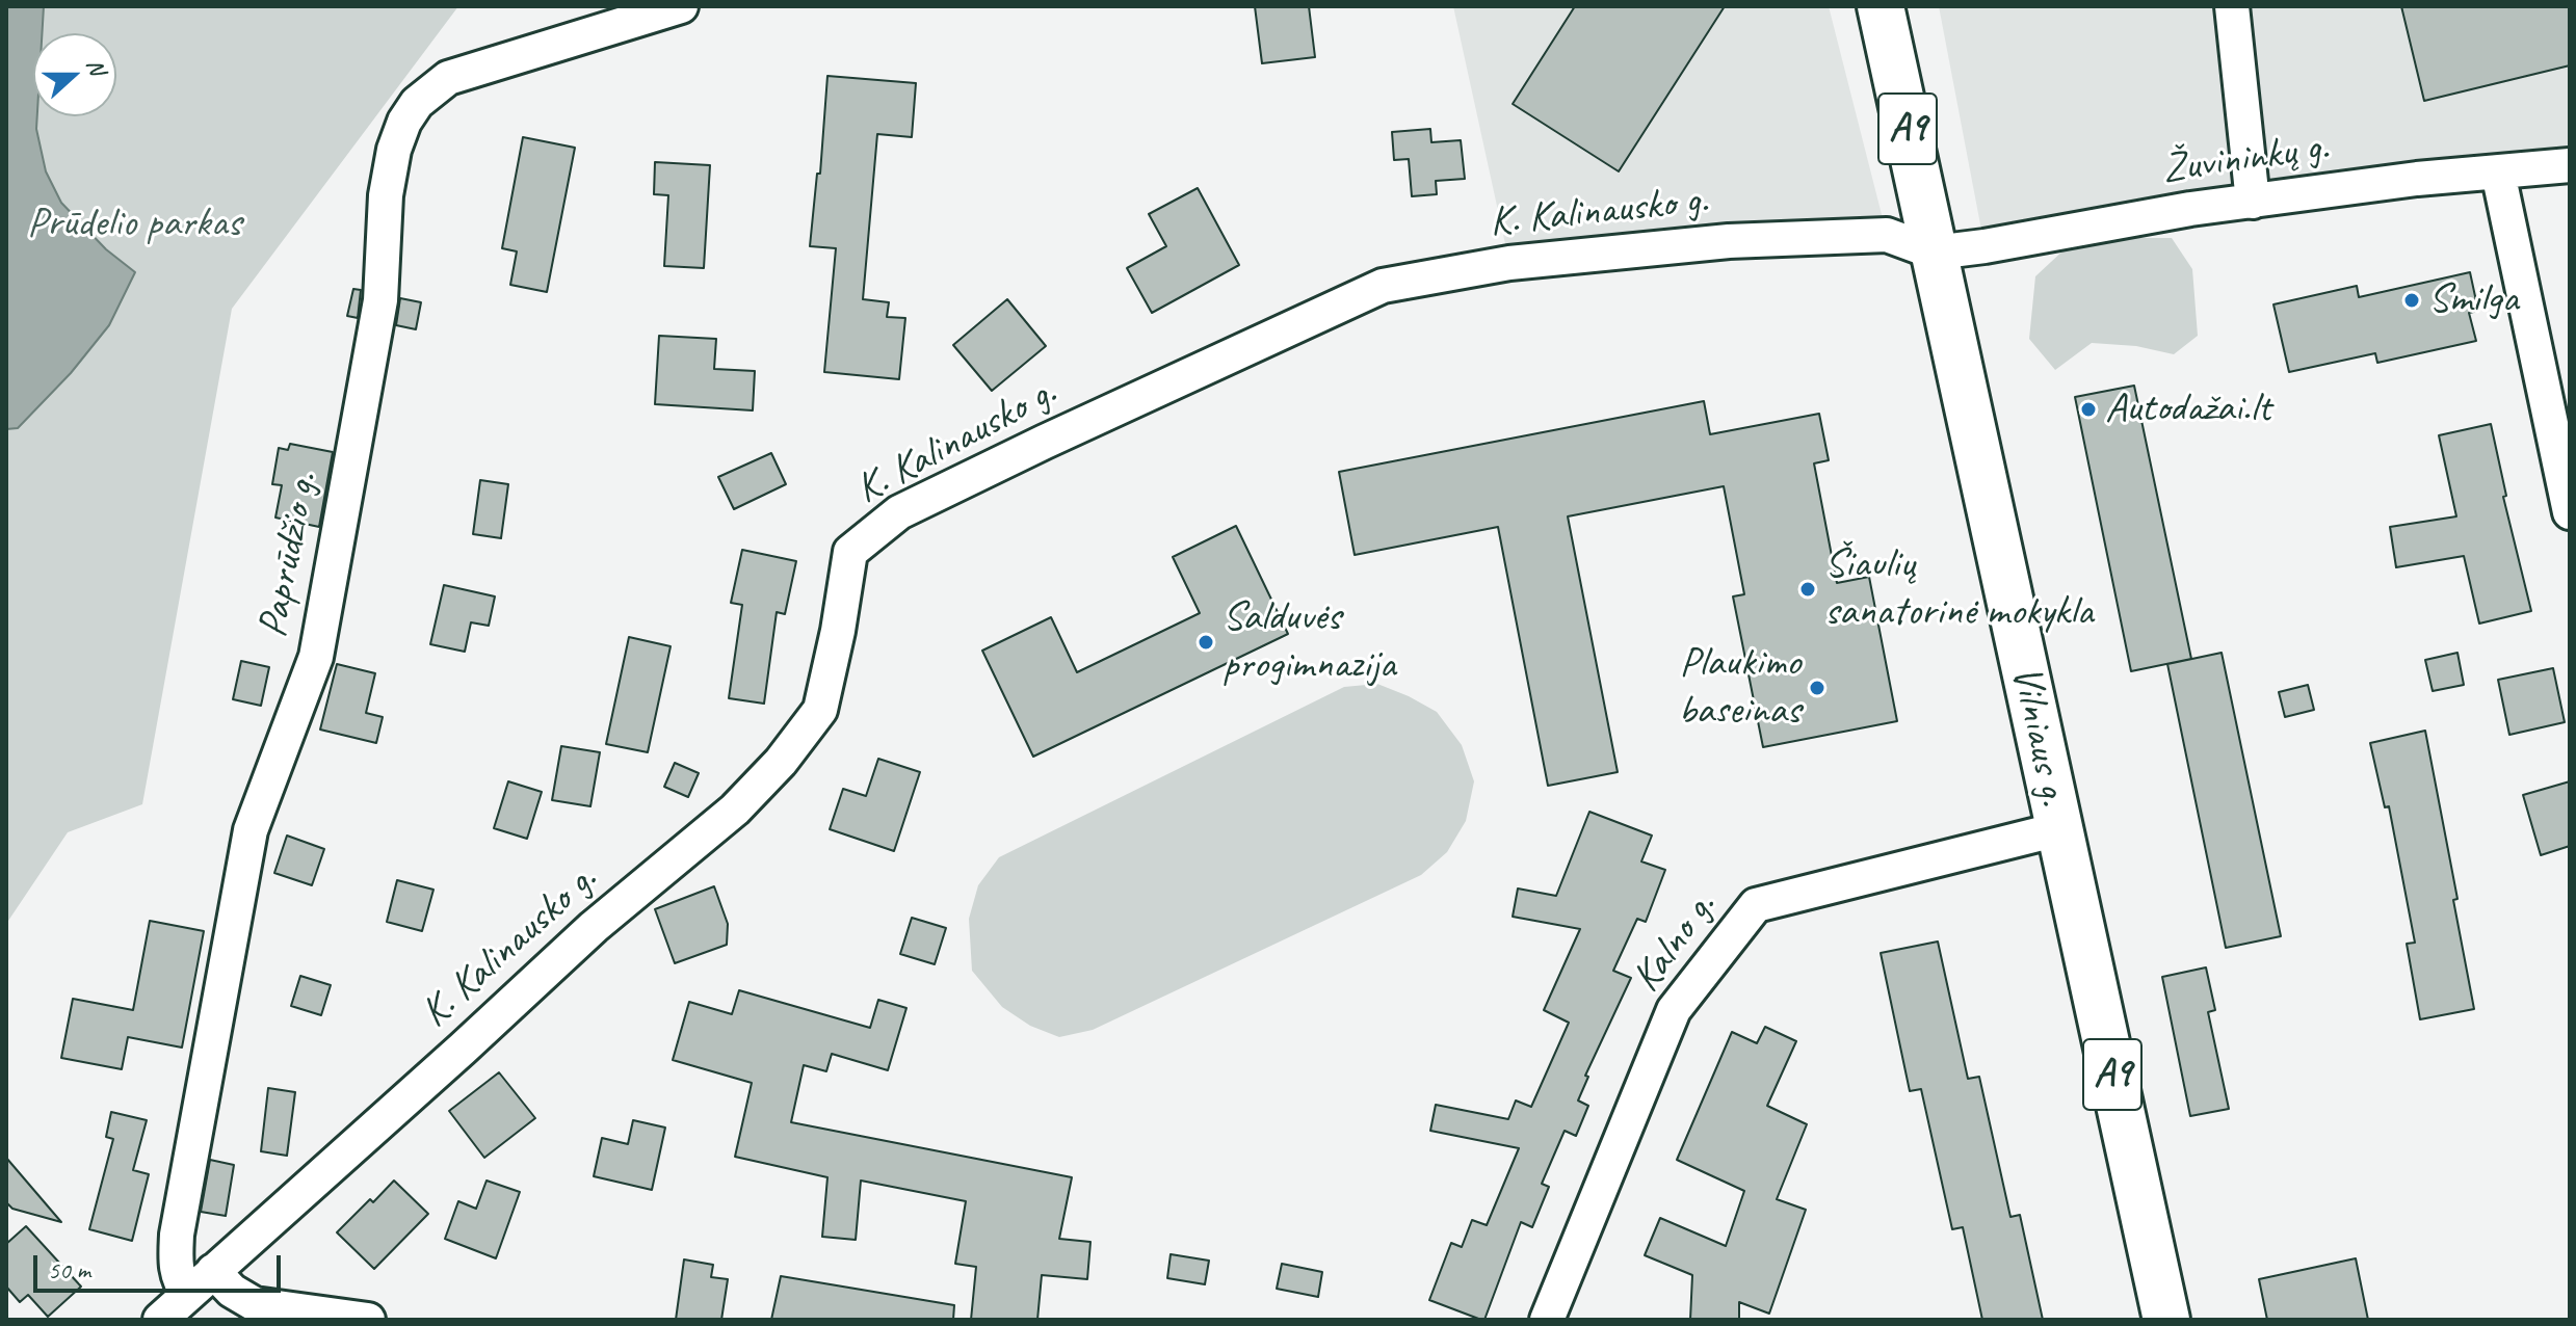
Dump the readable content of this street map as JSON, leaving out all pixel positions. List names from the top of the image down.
{
  "streets": {
    "highway": ["A9", "Vilniaus g."],
    "street": [
      "Žuvininkų g.",
      "K. Kalinausko g.",
      "Paprūdžio g.",
      "Kalno g."
    ]
  },
  "crossings": [
    ["Žuvininkų g.", "K. Kalinausko g."],
    ["Žuvininkų g.", "Vilniaus g."],
    ["K. Kalinausko g.", "Paprūdžio g."],
    ["K. Kalinausko g.", "Vilniaus g."],
    ["Vilniaus g.", "Kalno g."]
  ],
  "parks": ["Prūdelio parkas"],
  "places": [
    "Smilga",
    "Autodažai.lt",
    "Šiaulių sanatorinė mokykla",
    "Salduvės progimnazija",
    "Plaukimo baseinas"
  ],
  "scale_bar": "50 m",
  "north": "right"
}
